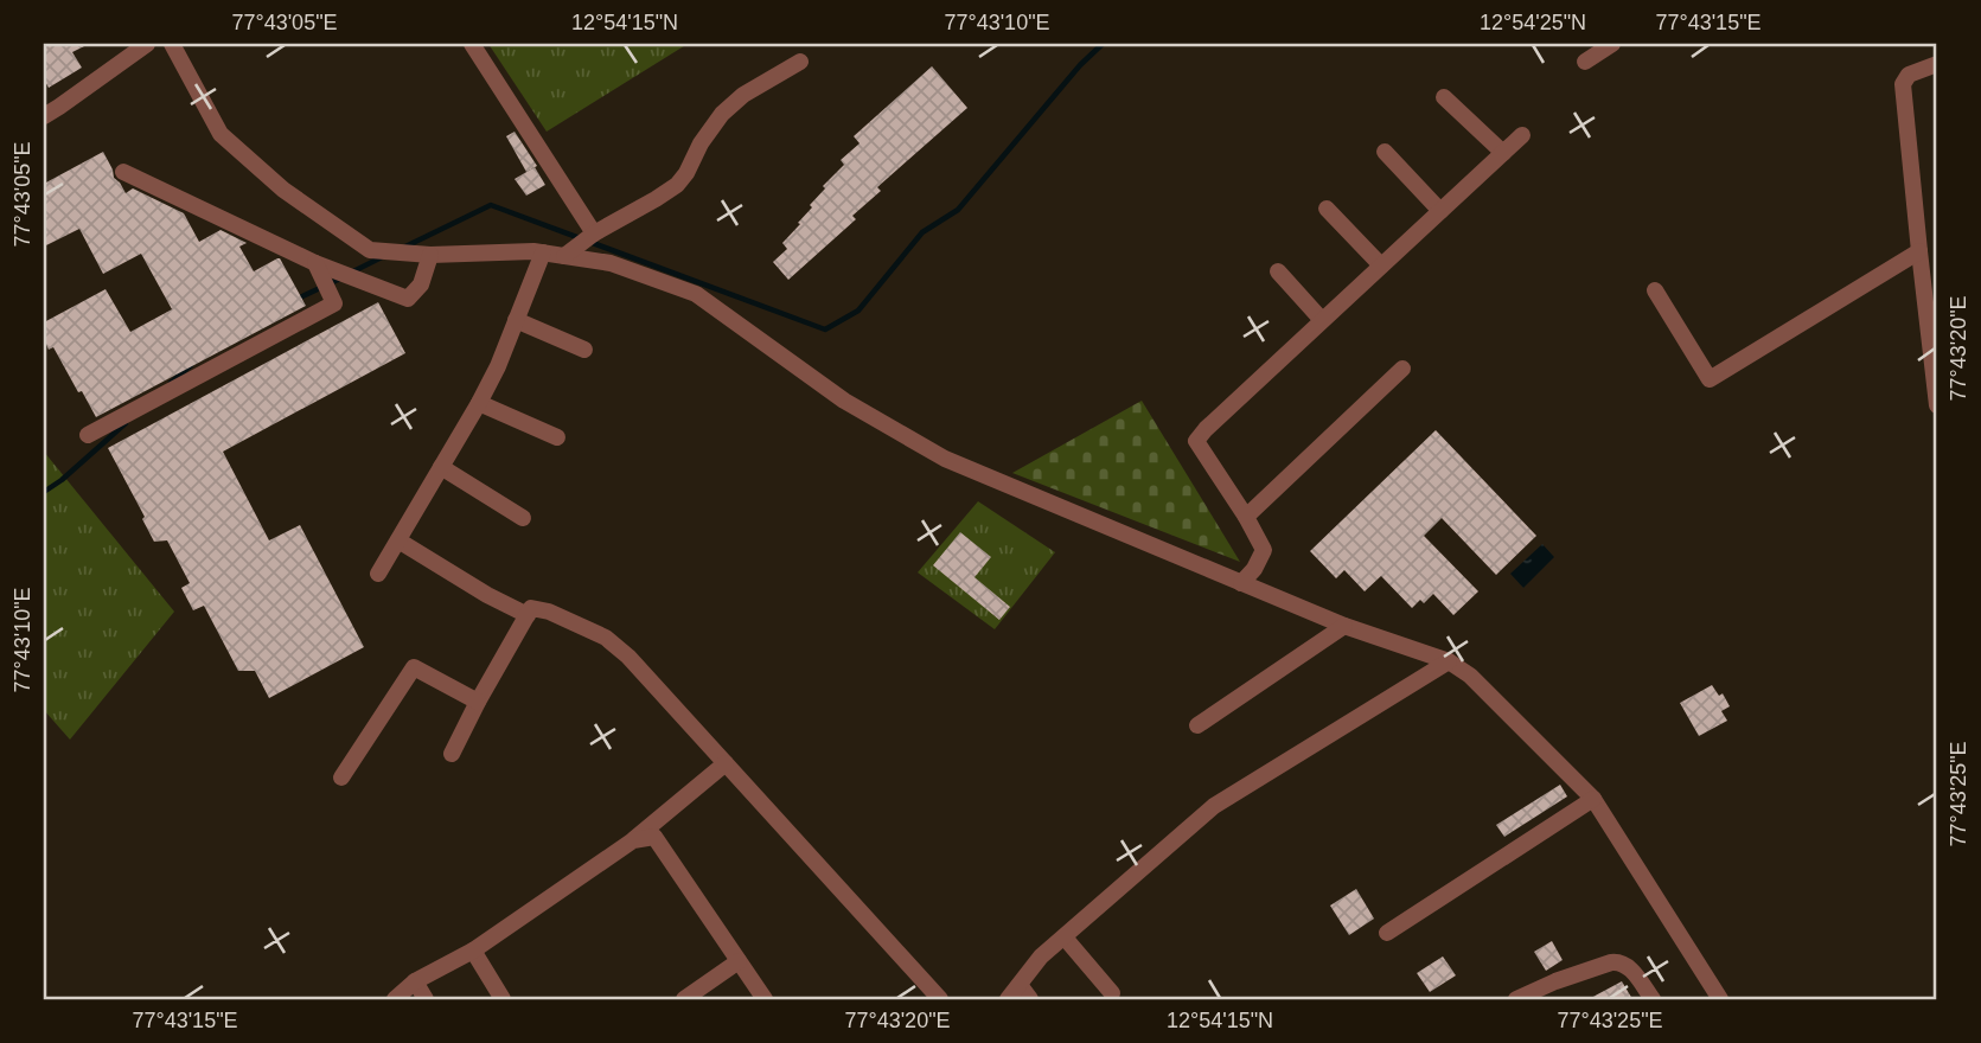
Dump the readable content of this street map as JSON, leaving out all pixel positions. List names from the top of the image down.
{
  "coordinates": [
    "77°43'05\"E",
    "12°54'15\"N",
    "77°43'10\"E",
    "12°54'25\"N",
    "77°43'15\"E",
    "77°43'20\"E",
    "77°43'25\"E"
  ]
}
